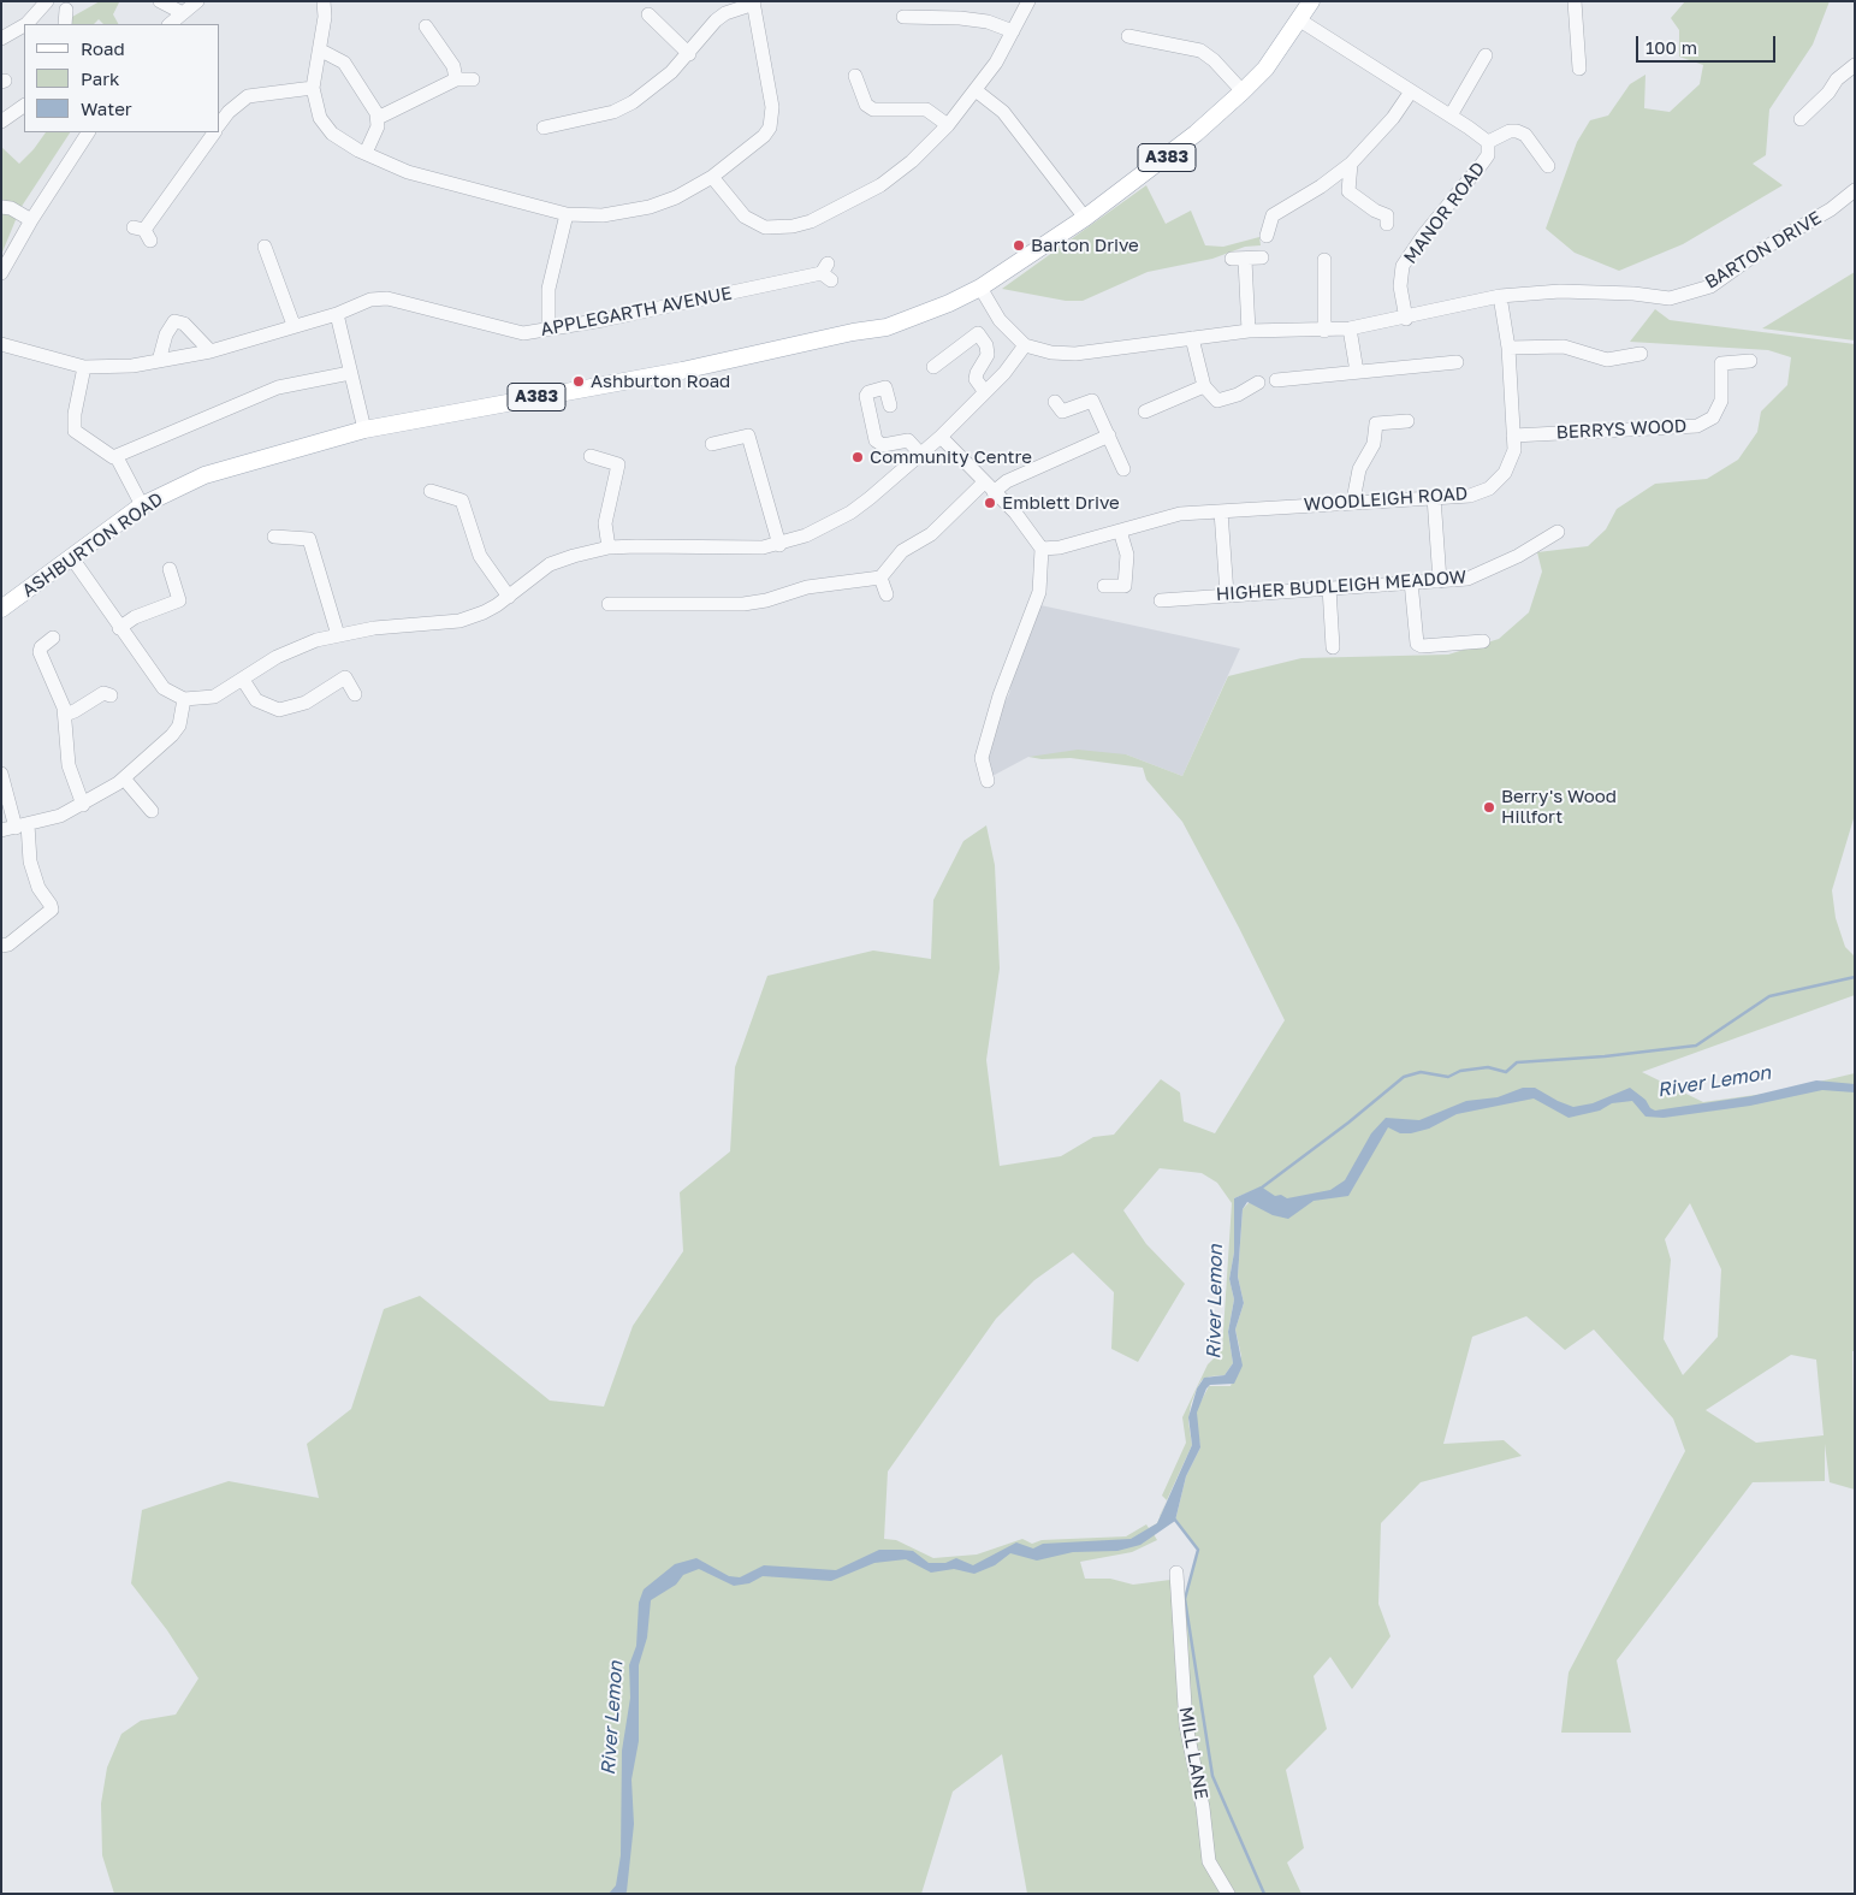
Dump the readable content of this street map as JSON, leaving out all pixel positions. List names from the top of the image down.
{
  "streets": {
    "main road": ["A383", "ASHBURTON ROAD"],
    "street": [
      "MANOR ROAD",
      "BARTON DRIVE",
      "APPLEGARTH AVENUE",
      "BERRYS WOOD",
      "WOODLEIGH ROAD",
      "HIGHER BUDLEIGH MEADOW",
      "MILL LANE"
    ]
  },
  "crossings": [
    ["MANOR ROAD", "BARTON DRIVE"],
    ["MANOR ROAD", "ASHBURTON ROAD"],
    ["BARTON DRIVE", "WOODLEIGH ROAD"],
    ["BERRYS WOOD", "WOODLEIGH ROAD"]
  ],
  "water": ["River Lemon"],
  "places": [
    "Barton Drive",
    "Ashburton Road",
    "Community Centre",
    "Emblett Drive",
    "Berry's Wood Hillfort"
  ],
  "legend": ["Road", "Park", "Water"],
  "scale_bar": "100 m"
}
